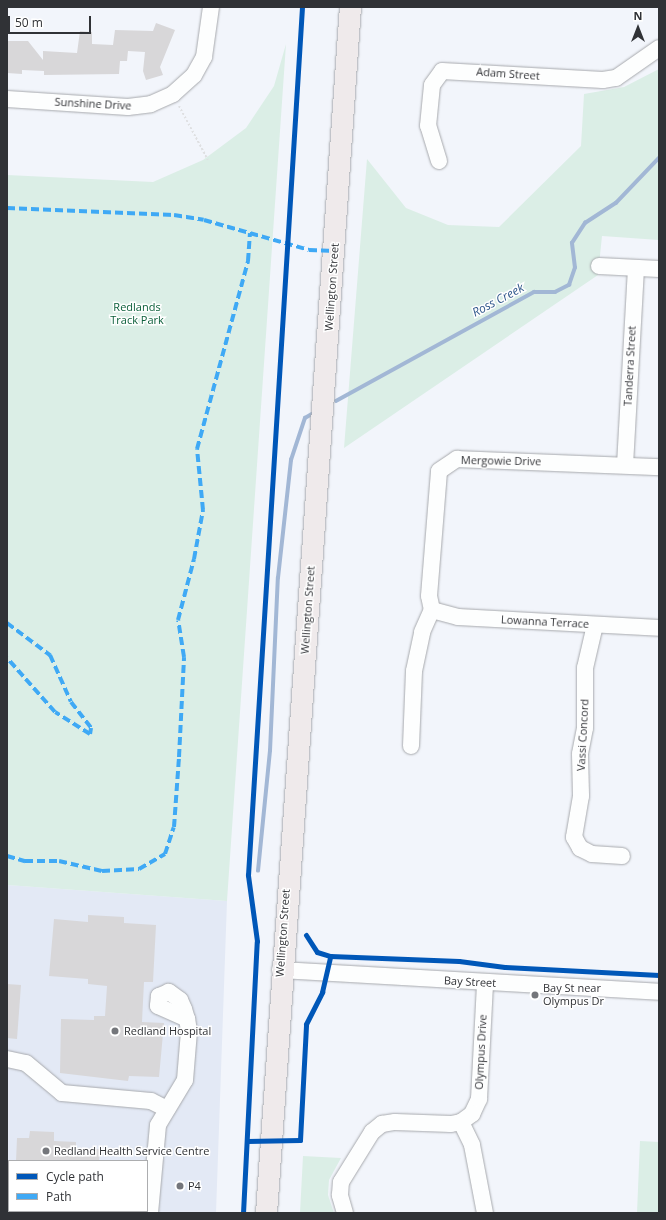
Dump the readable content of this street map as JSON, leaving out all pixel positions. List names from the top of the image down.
{
  "streets": {
    "main road": ["Wellington Street"],
    "street": [
      "Adam Street",
      "Sunshine Drive",
      "Tanderra Street",
      "Mergowie Drive",
      "Lowanna Terrace",
      "Vassi Concord",
      "Bay Street",
      "Olympus Drive"
    ]
  },
  "crossings": [
    ["Wellington Street", "Bay Street"],
    ["Tanderra Street", "Mergowie Drive"],
    ["Mergowie Drive", "Lowanna Terrace"],
    ["Lowanna Terrace", "Vassi Concord"],
    ["Bay Street", "Olympus Drive"]
  ],
  "water": ["Ross Creek"],
  "parks": ["Redlands Track Park"],
  "places": [
    "Bay St near Olympus Dr",
    "Redland Hospital",
    "Redland Health Service Centre",
    "P4"
  ],
  "legend": ["Cycle path", "Path"],
  "scale_bar": "50 m",
  "north": "top"
}
